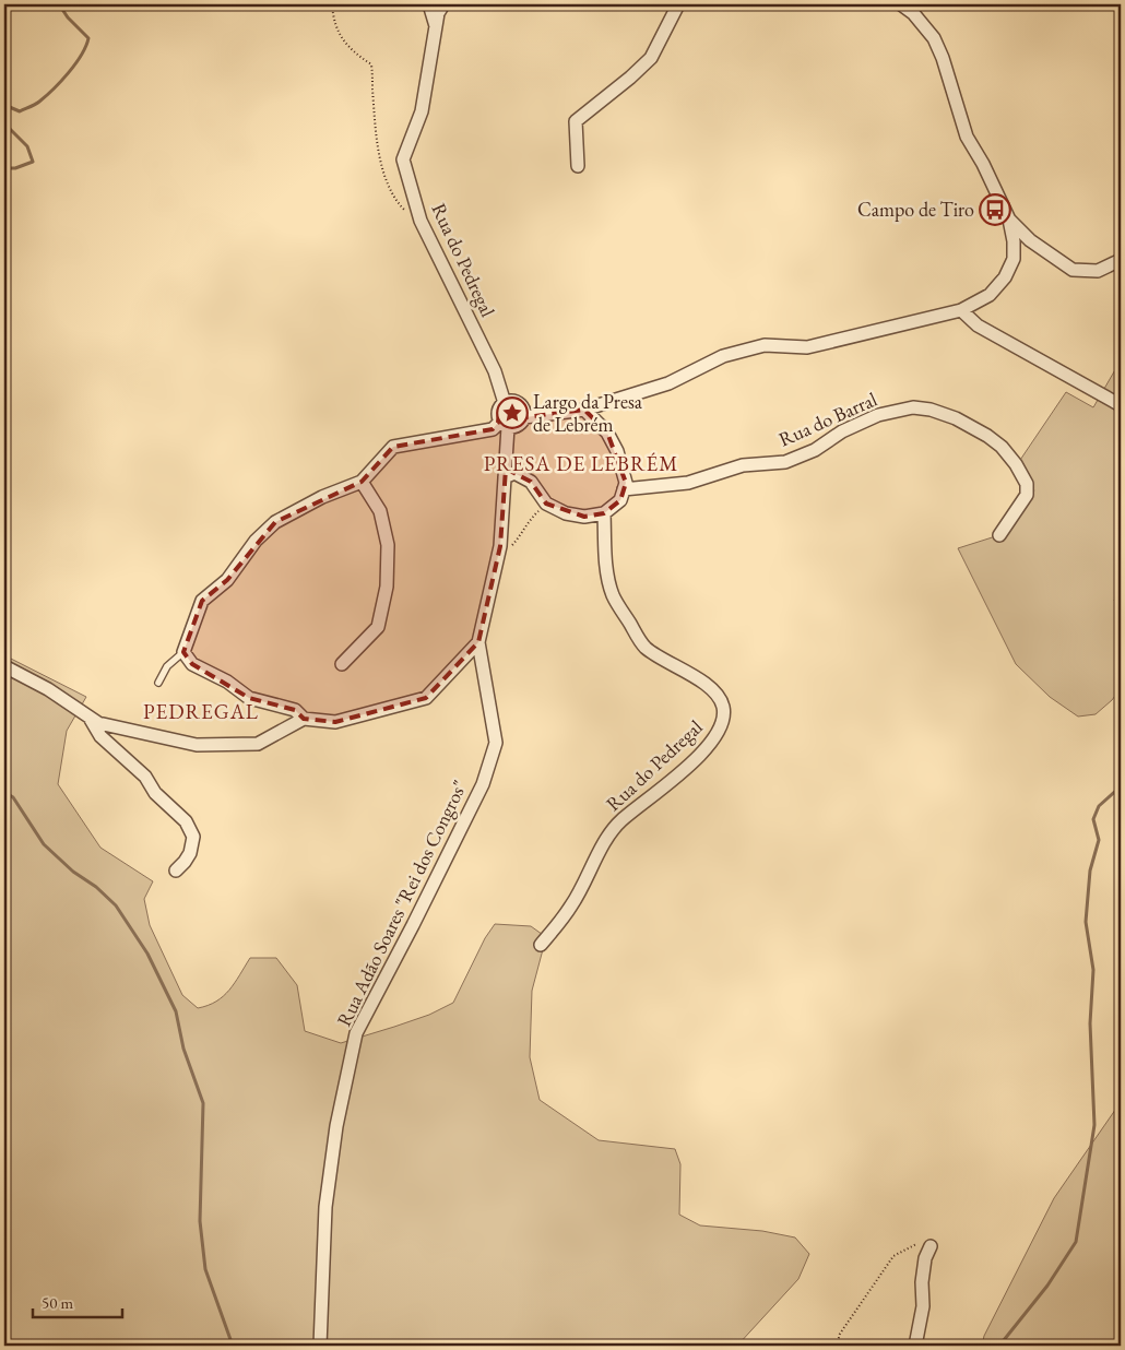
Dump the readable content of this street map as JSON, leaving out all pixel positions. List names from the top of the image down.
{
  "streets": {
    "street": ["Rua do Pedregal", "Rua do Barral", "Rua Adão Soares \"Rei dos Congros\""]
  },
  "districts": ["PRESA DE LEBRÉM", "PEDREGAL"],
  "places": {
    "bus stop": ["Campo de Tiro"],
    "place": ["Largo da Presa de Lebrém"]
  },
  "scale_bar": "50 m"
}
